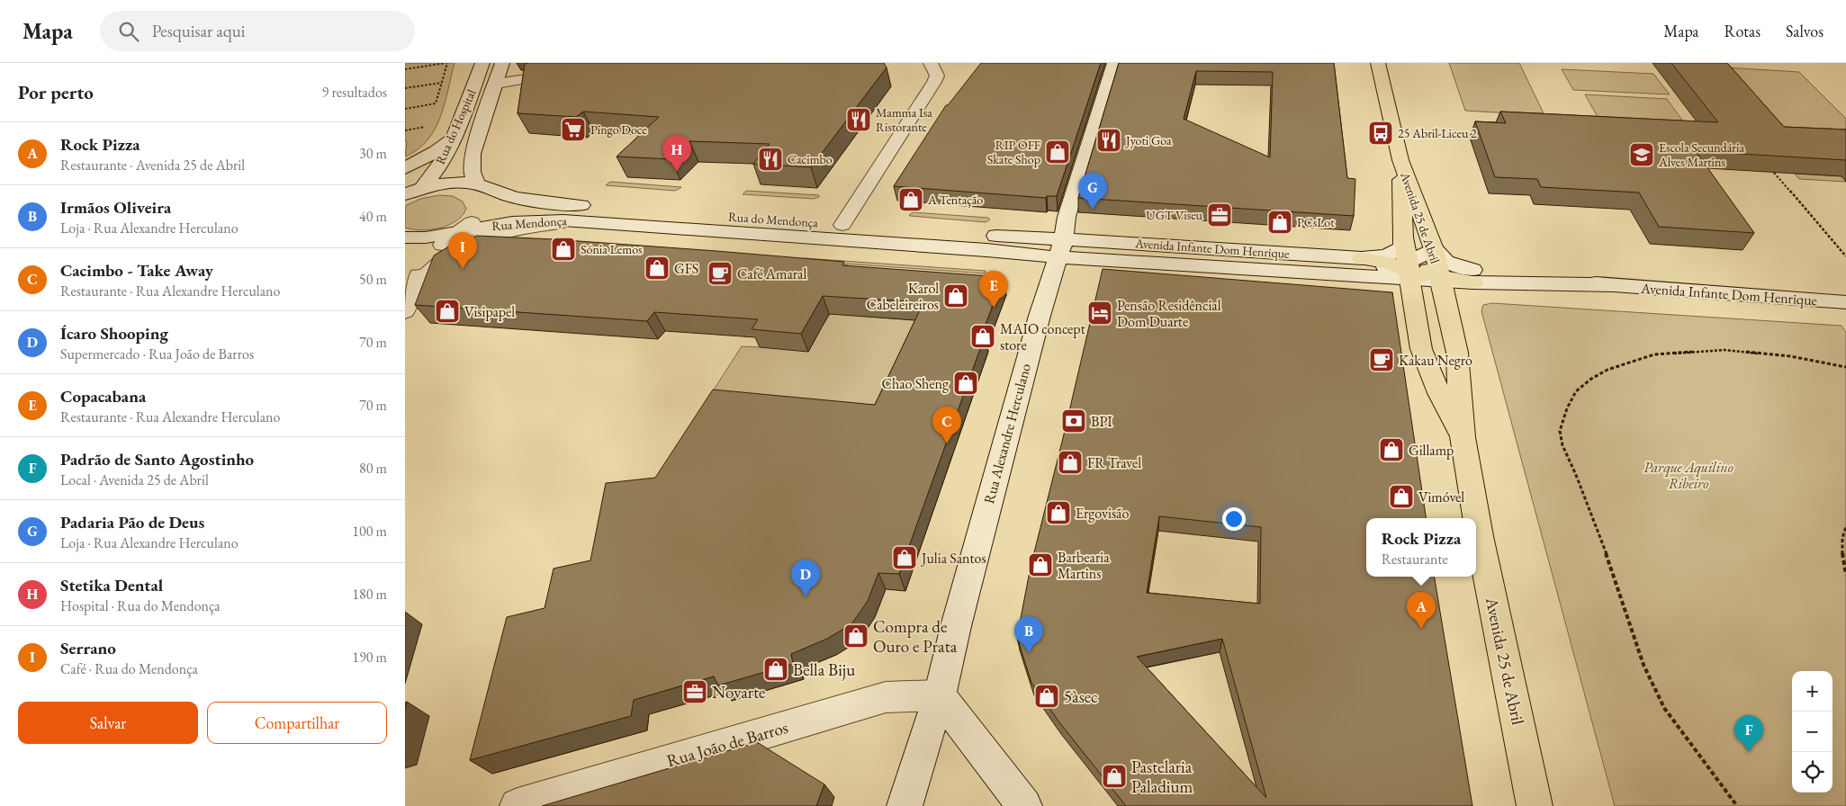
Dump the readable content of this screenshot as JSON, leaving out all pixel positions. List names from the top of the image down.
{
  "streets": {
    "main road": [
      "Rua do Hospital",
      "Avenida 25 de Abril",
      "Rua do Mendonça",
      "Rua Mendonça",
      "Avenida Infante Dom Henrique",
      "Rua Alexandre Herculano",
      "Rua João de Barros"
    ]
  },
  "crossings": [
    ["Rua do Hospital", "Rua do Mendonça"],
    ["Rua do Hospital", "Rua Mendonça"],
    ["Avenida 25 de Abril", "Avenida Infante Dom Henrique"],
    ["Rua do Mendonça", "Rua Mendonça"],
    ["Rua do Mendonça", "Avenida Infante Dom Henrique"],
    ["Rua do Mendonça", "Rua Alexandre Herculano"],
    ["Avenida Infante Dom Henrique", "Rua Alexandre Herculano"],
    ["Rua Alexandre Herculano", "Rua João de Barros"]
  ],
  "parks": ["Parque Aquilino Ribeiro"],
  "places": {
    "restaurant": ["Mamma Isa Ristorante", "Jyoti Goa", "Cacimbo"],
    "supermarket": ["Pingo Doce"],
    "bus stop": ["25 Abril-Liceu 2"],
    "shop": [
      "RIP OFF Skate Shop",
      "A Tentação",
      "PCsLot",
      "Sónia Lemos",
      "GFS",
      "Karol Cabeleireiros",
      "Visipapel",
      "MAIO concept store",
      "Chao Sheng",
      "Gillamp",
      "FR Travel",
      "Vimóvel",
      "Ergovisão",
      "Julia Santos",
      "Barbearia Martins",
      "Compra de Ouro e Prata",
      "Bella Biju",
      "5àsec",
      "Pastelaria Paladium"
    ],
    "school or university": ["Escola Secundária Alves Martins"],
    "office": ["UGT Viseu", "Novarte"],
    "cafe": ["Café Amaral", "Kakau Negro"],
    "hotel": ["Pensão Residêncial Dom Duarte"],
    "bank": ["BPI"]
  },
  "page": {
    "header": "Mapa",
    "search": "Pesquisar aqui",
    "nav": ["Mapa", "Rotas", "Salvos"],
    "heading": ["Por perto", "9 resultados"],
    "list": [
      {
        "mark": "A",
        "name": "Rock Pizza",
        "note": "Restaurante · Avenida 25 de Abril",
        "value": "30 m"
      },
      {
        "mark": "B",
        "name": "Irmãos Oliveira",
        "note": "Loja · Rua Alexandre Herculano",
        "value": "40 m"
      },
      {
        "mark": "C",
        "name": "Cacimbo - Take Away",
        "note": "Restaurante · Rua Alexandre Herculano",
        "value": "50 m"
      },
      {
        "mark": "D",
        "name": "Ícaro Shooping",
        "note": "Supermercado · Rua João de Barros",
        "value": "70 m"
      },
      {
        "mark": "E",
        "name": "Copacabana",
        "note": "Restaurante · Rua Alexandre Herculano",
        "value": "70 m"
      },
      {
        "mark": "F",
        "name": "Padrão de Santo Agostinho",
        "note": "Local · Avenida 25 de Abril",
        "value": "80 m"
      },
      {
        "mark": "G",
        "name": "Padaria Pão de Deus",
        "note": "Loja · Rua Alexandre Herculano",
        "value": "100 m"
      },
      {
        "mark": "H",
        "name": "Stetika Dental",
        "note": "Hospital · Rua do Mendonça",
        "value": "180 m"
      },
      {
        "mark": "I",
        "name": "Serrano",
        "note": "Café · Rua do Mendonça",
        "value": "190 m"
      }
    ],
    "pins": [
      "H",
      "G",
      "I",
      "E",
      "C",
      "D",
      "A",
      "B",
      "F"
    ],
    "popup": ["Rock Pizza", "Restaurante"],
    "map_buttons": ["+", "−"],
    "buttons": ["Salvar", "Compartilhar"]
  }
}
